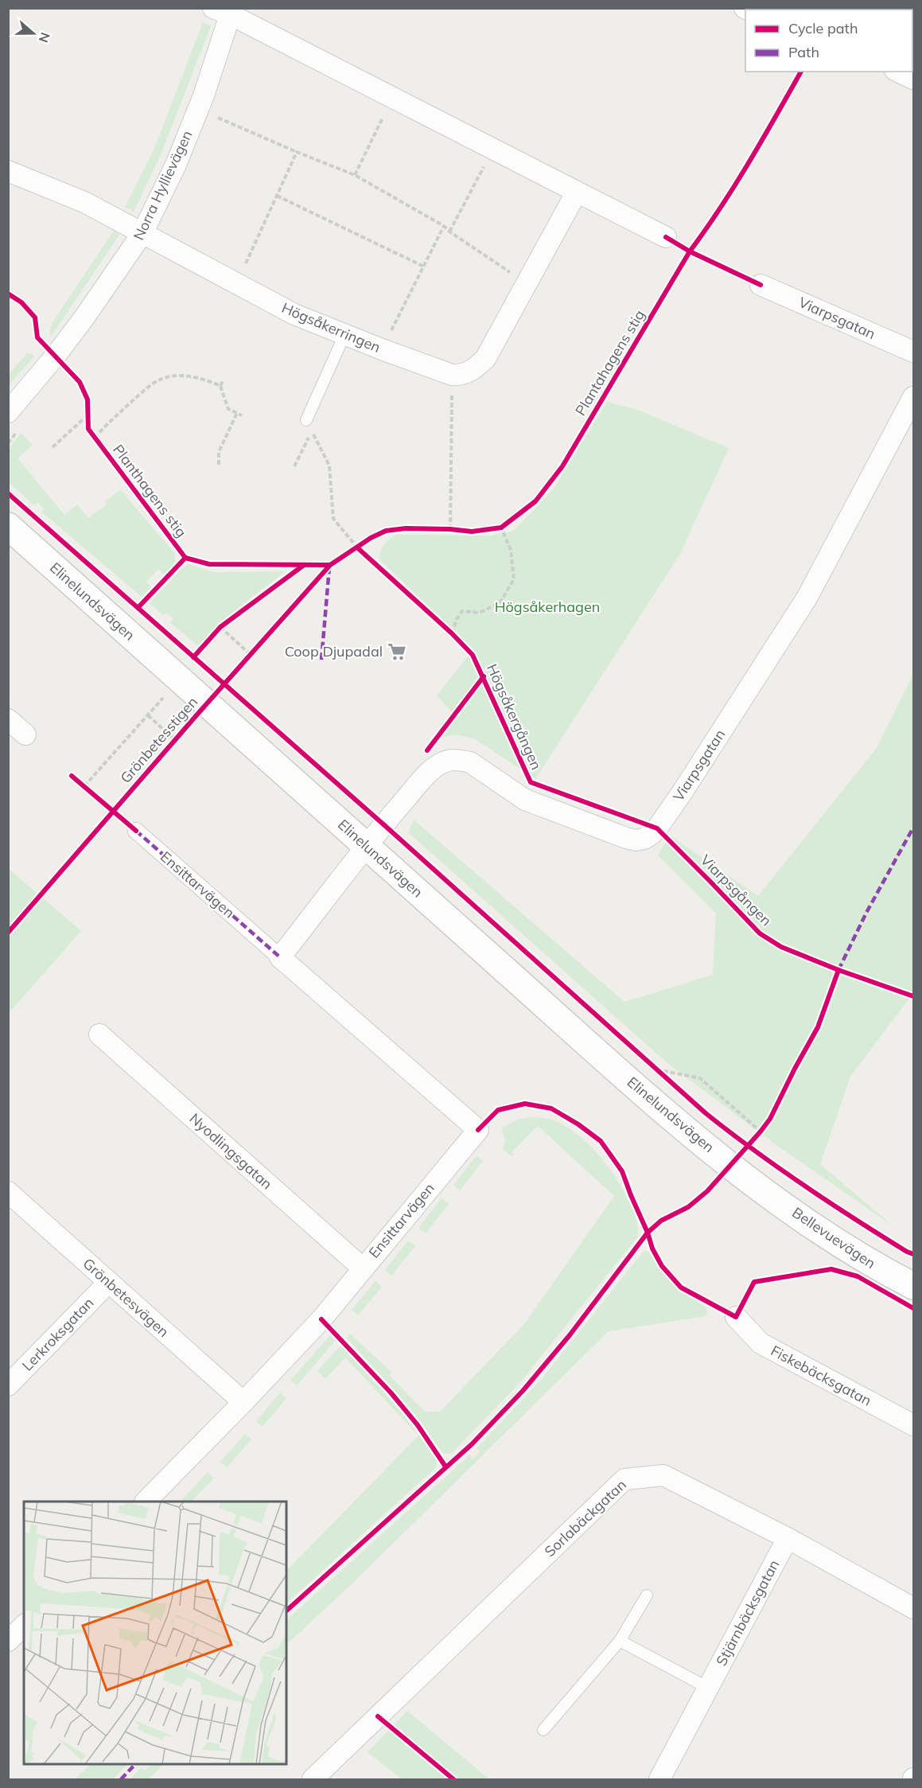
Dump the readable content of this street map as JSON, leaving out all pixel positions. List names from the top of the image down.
{
  "streets": {
    "street": [
      "Norra Hyllievägen",
      "Viarpsgatan",
      "Högsåkerringen",
      "Elinelundsvägen",
      "Ensittarvägen",
      "Nyodlingsgatan",
      "Bellevuevägen",
      "Grönbetesvägen",
      "Lerkroksgatan",
      "Fiskebäcksgatan",
      "Sorlabäckgatan",
      "Stjärnbäcksgatan"
    ],
    "path": ["Planthagens stig"],
    "cycle path": ["Plantahagens stig", "Högsåkergången", "Grönbetesstigen"]
  },
  "crossings": [
    ["Norra Hyllievägen", "Högsåkerringen"],
    ["Viarpsgatan", "Elinelundsvägen"],
    ["Elinelundsvägen", "Bellevuevägen"],
    ["Ensittarvägen", "Nyodlingsgatan"],
    ["Ensittarvägen", "Grönbetesvägen"],
    ["Grönbetesvägen", "Lerkroksgatan"],
    ["Sorlabäckgatan", "Stjärnbäcksgatan"]
  ],
  "parks": ["Högsåkerhagen"],
  "places": {
    "supermarket": ["Coop Djupadal"]
  },
  "legend": ["Cycle path", "Path"],
  "north": "right"
}
